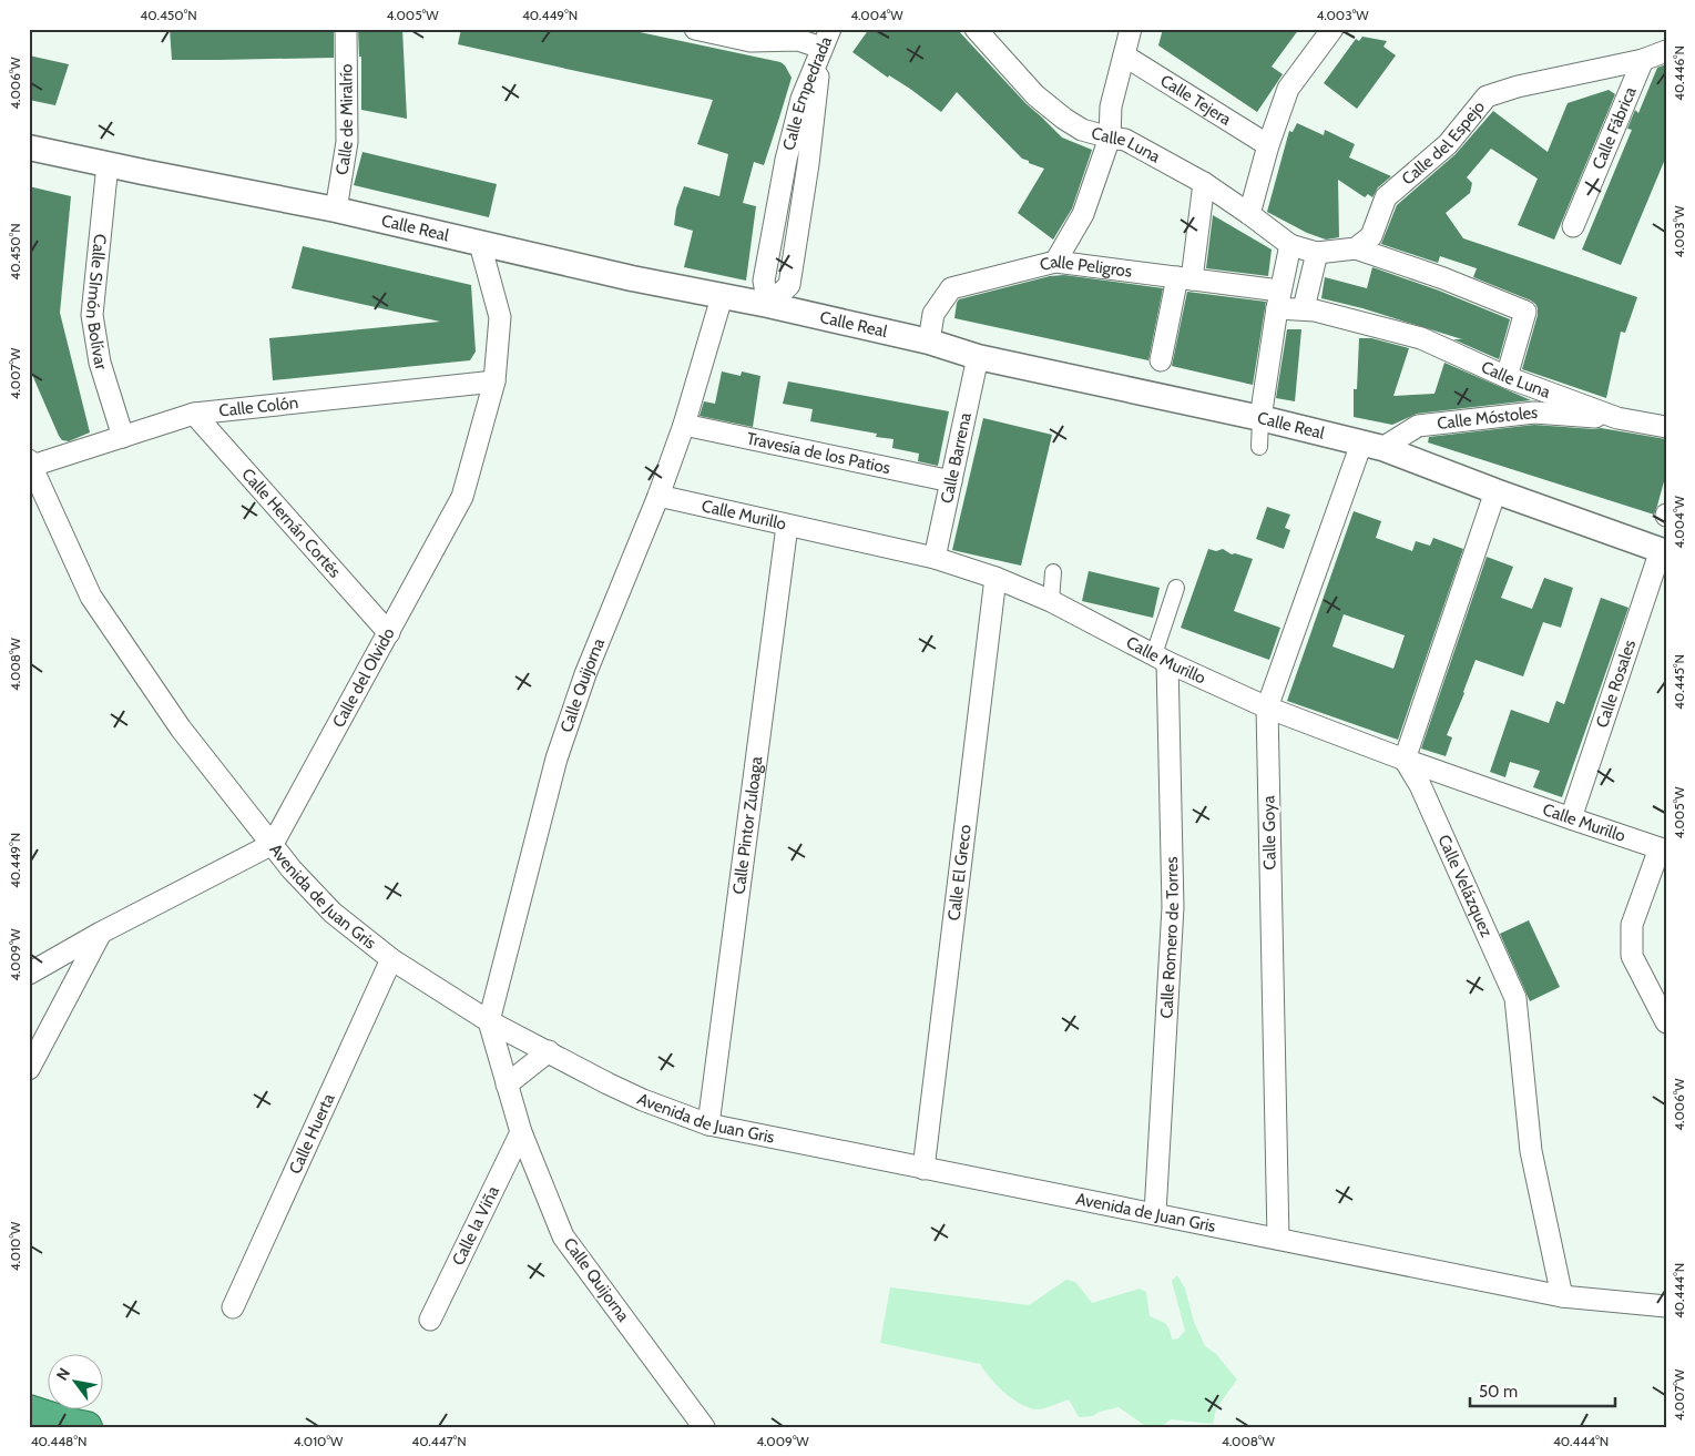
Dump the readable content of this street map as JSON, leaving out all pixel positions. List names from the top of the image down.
{
  "streets": {
    "street": [
      "Calle Tejera",
      "Calle Empedrada",
      "Calle de Miralrío",
      "Calle Fábrica",
      "Calle del Espejo",
      "Calle Luna",
      "Calle Real",
      "Calle Peligros",
      "Calle SImón Bolívar",
      "Calle Colón",
      "Calle Móstoles",
      "Travesía de los Patios",
      "Calle Barrena",
      "Calle Murillo",
      "Calle Hernán Cortés",
      "Calle del Olvido",
      "Calle Rosales",
      "Calle Quijorna",
      "Calle Pintor Zuloaga",
      "Calle Goya",
      "Calle El Greco",
      "Calle Velázquez",
      "Avenida de Juan Gris",
      "Calle Romero de Torres",
      "Calle Huerta",
      "Calle la Viña"
    ]
  },
  "crossings": [
    ["Calle Empedrada", "Calle Real"],
    ["Calle de Miralrío", "Calle Real"],
    ["Calle Fábrica", "Calle del Espejo"],
    ["Calle Luna", "Calle Peligros"],
    ["Calle Luna", "Calle Móstoles"],
    ["Calle Real", "Calle Peligros"],
    ["Calle Real", "Calle SImón Bolívar"],
    ["Calle Real", "Calle Móstoles"],
    ["Calle Real", "Calle Barrena"],
    ["Calle Real", "Calle del Olvido"],
    ["Calle Real", "Calle Rosales"],
    ["Calle Real", "Calle Quijorna"],
    ["Calle Real", "Calle Goya"],
    ["Calle SImón Bolívar", "Calle Colón"],
    ["Calle Colón", "Calle Hernán Cortés"],
    ["Calle Colón", "Calle del Olvido"],
    ["Calle Colón", "Avenida de Juan Gris"],
    ["Calle Móstoles", "Calle Goya"],
    ["Travesía de los Patios", "Calle Barrena"],
    ["Travesía de los Patios", "Calle Quijorna"],
    ["Calle Barrena", "Calle Murillo"],
    ["Calle Murillo", "Calle Rosales"],
    ["Calle Murillo", "Calle Quijorna"],
    ["Calle Murillo", "Calle Pintor Zuloaga"],
    ["Calle Murillo", "Calle Goya"],
    ["Calle Murillo", "Calle El Greco"],
    ["Calle Murillo", "Calle Velázquez"],
    ["Calle Murillo", "Calle Romero de Torres"],
    ["Calle Hernán Cortés", "Calle del Olvido"],
    ["Calle del Olvido", "Avenida de Juan Gris"],
    ["Calle Quijorna", "Avenida de Juan Gris"],
    ["Calle Quijorna", "Calle la Viña"],
    ["Calle Pintor Zuloaga", "Avenida de Juan Gris"],
    ["Calle Goya", "Avenida de Juan Gris"],
    ["Calle El Greco", "Avenida de Juan Gris"],
    ["Calle Velázquez", "Avenida de Juan Gris"],
    ["Avenida de Juan Gris", "Calle Romero de Torres"],
    ["Avenida de Juan Gris", "Calle Huerta"]
  ],
  "scale_bar": "50 m",
  "north": "top left",
  "coordinates": [
    "40.450°N",
    "4.005°W",
    "40.449°N",
    "4.004°W",
    "4.003°W",
    "40.446°N",
    "4.006°W",
    "4.007°W",
    "4.008°W",
    "40.445°N",
    "4.009°W",
    "4.010°W",
    "40.444°N",
    "40.448°N",
    "40.447°N"
  ]
}
